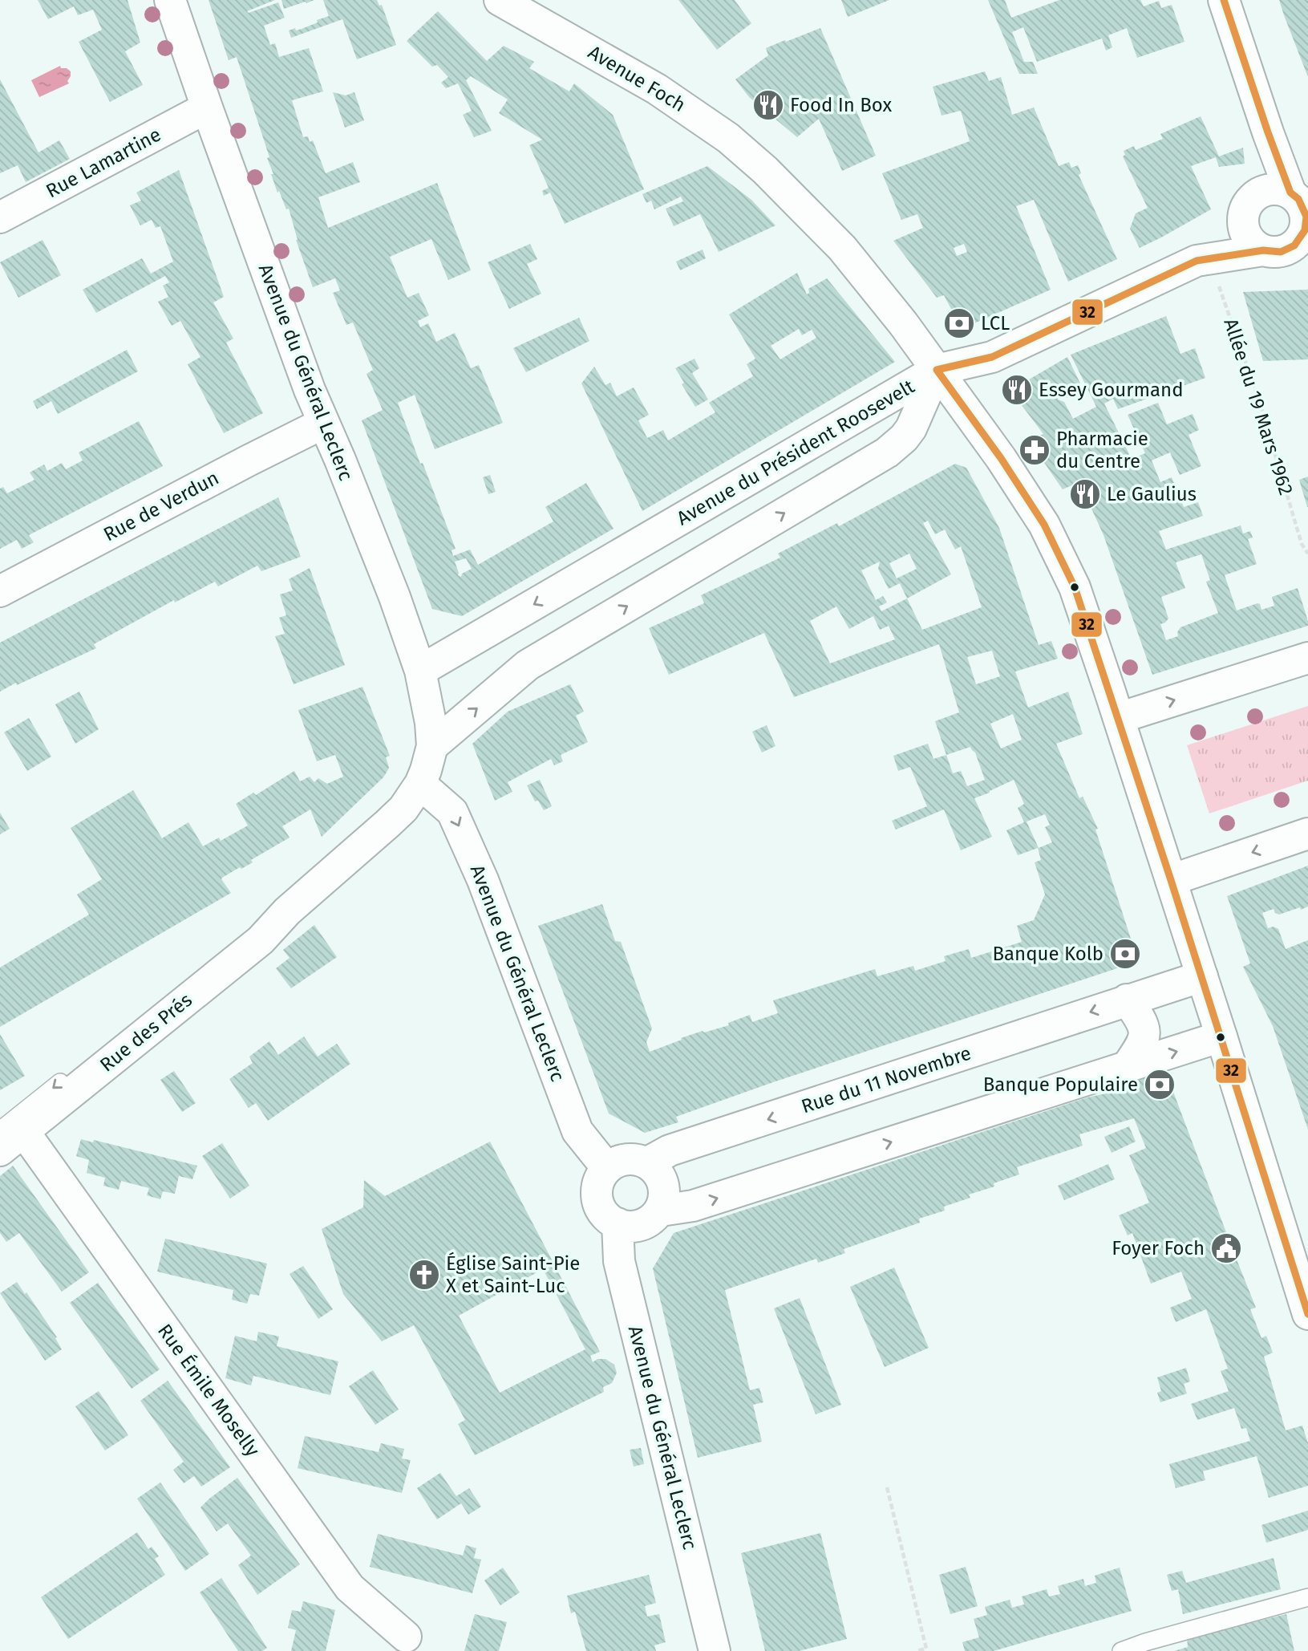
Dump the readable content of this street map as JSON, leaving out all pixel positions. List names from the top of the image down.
{
  "streets": {
    "street": [
      "Avenue Foch",
      "Rue Lamartine",
      "Avenue du Général Leclerc",
      "Avenue du Président Roosevelt",
      "Rue de Verdun",
      "Rue des Prés",
      "Rue du 11 Novembre",
      "Rue Émile Moselly"
    ],
    "path": ["Allée du 19 Mars 1962"]
  },
  "crossings": [
    ["Avenue Foch", "Avenue du Président Roosevelt"],
    ["Rue Lamartine", "Avenue du Général Leclerc"],
    ["Avenue du Général Leclerc", "Avenue du Président Roosevelt"],
    ["Avenue du Général Leclerc", "Rue de Verdun"],
    ["Avenue du Général Leclerc", "Rue des Prés"],
    ["Avenue du Général Leclerc", "Rue du 11 Novembre"],
    ["Avenue du Président Roosevelt", "Rue des Prés"],
    ["Rue des Prés", "Rue Émile Moselly"]
  ],
  "places": {
    "restaurant": ["Food In Box", "Essey Gourmand", "Le Gaulius"],
    "bank": ["LCL", "Banque Kolb", "Banque Populaire"],
    "pharmacy": ["Pharmacie du Centre"],
    "public building": ["Foyer Foch"],
    "church": ["Église Saint-Pie X et Saint-Luc"]
  },
  "lines": ["transit line 32"]
}
